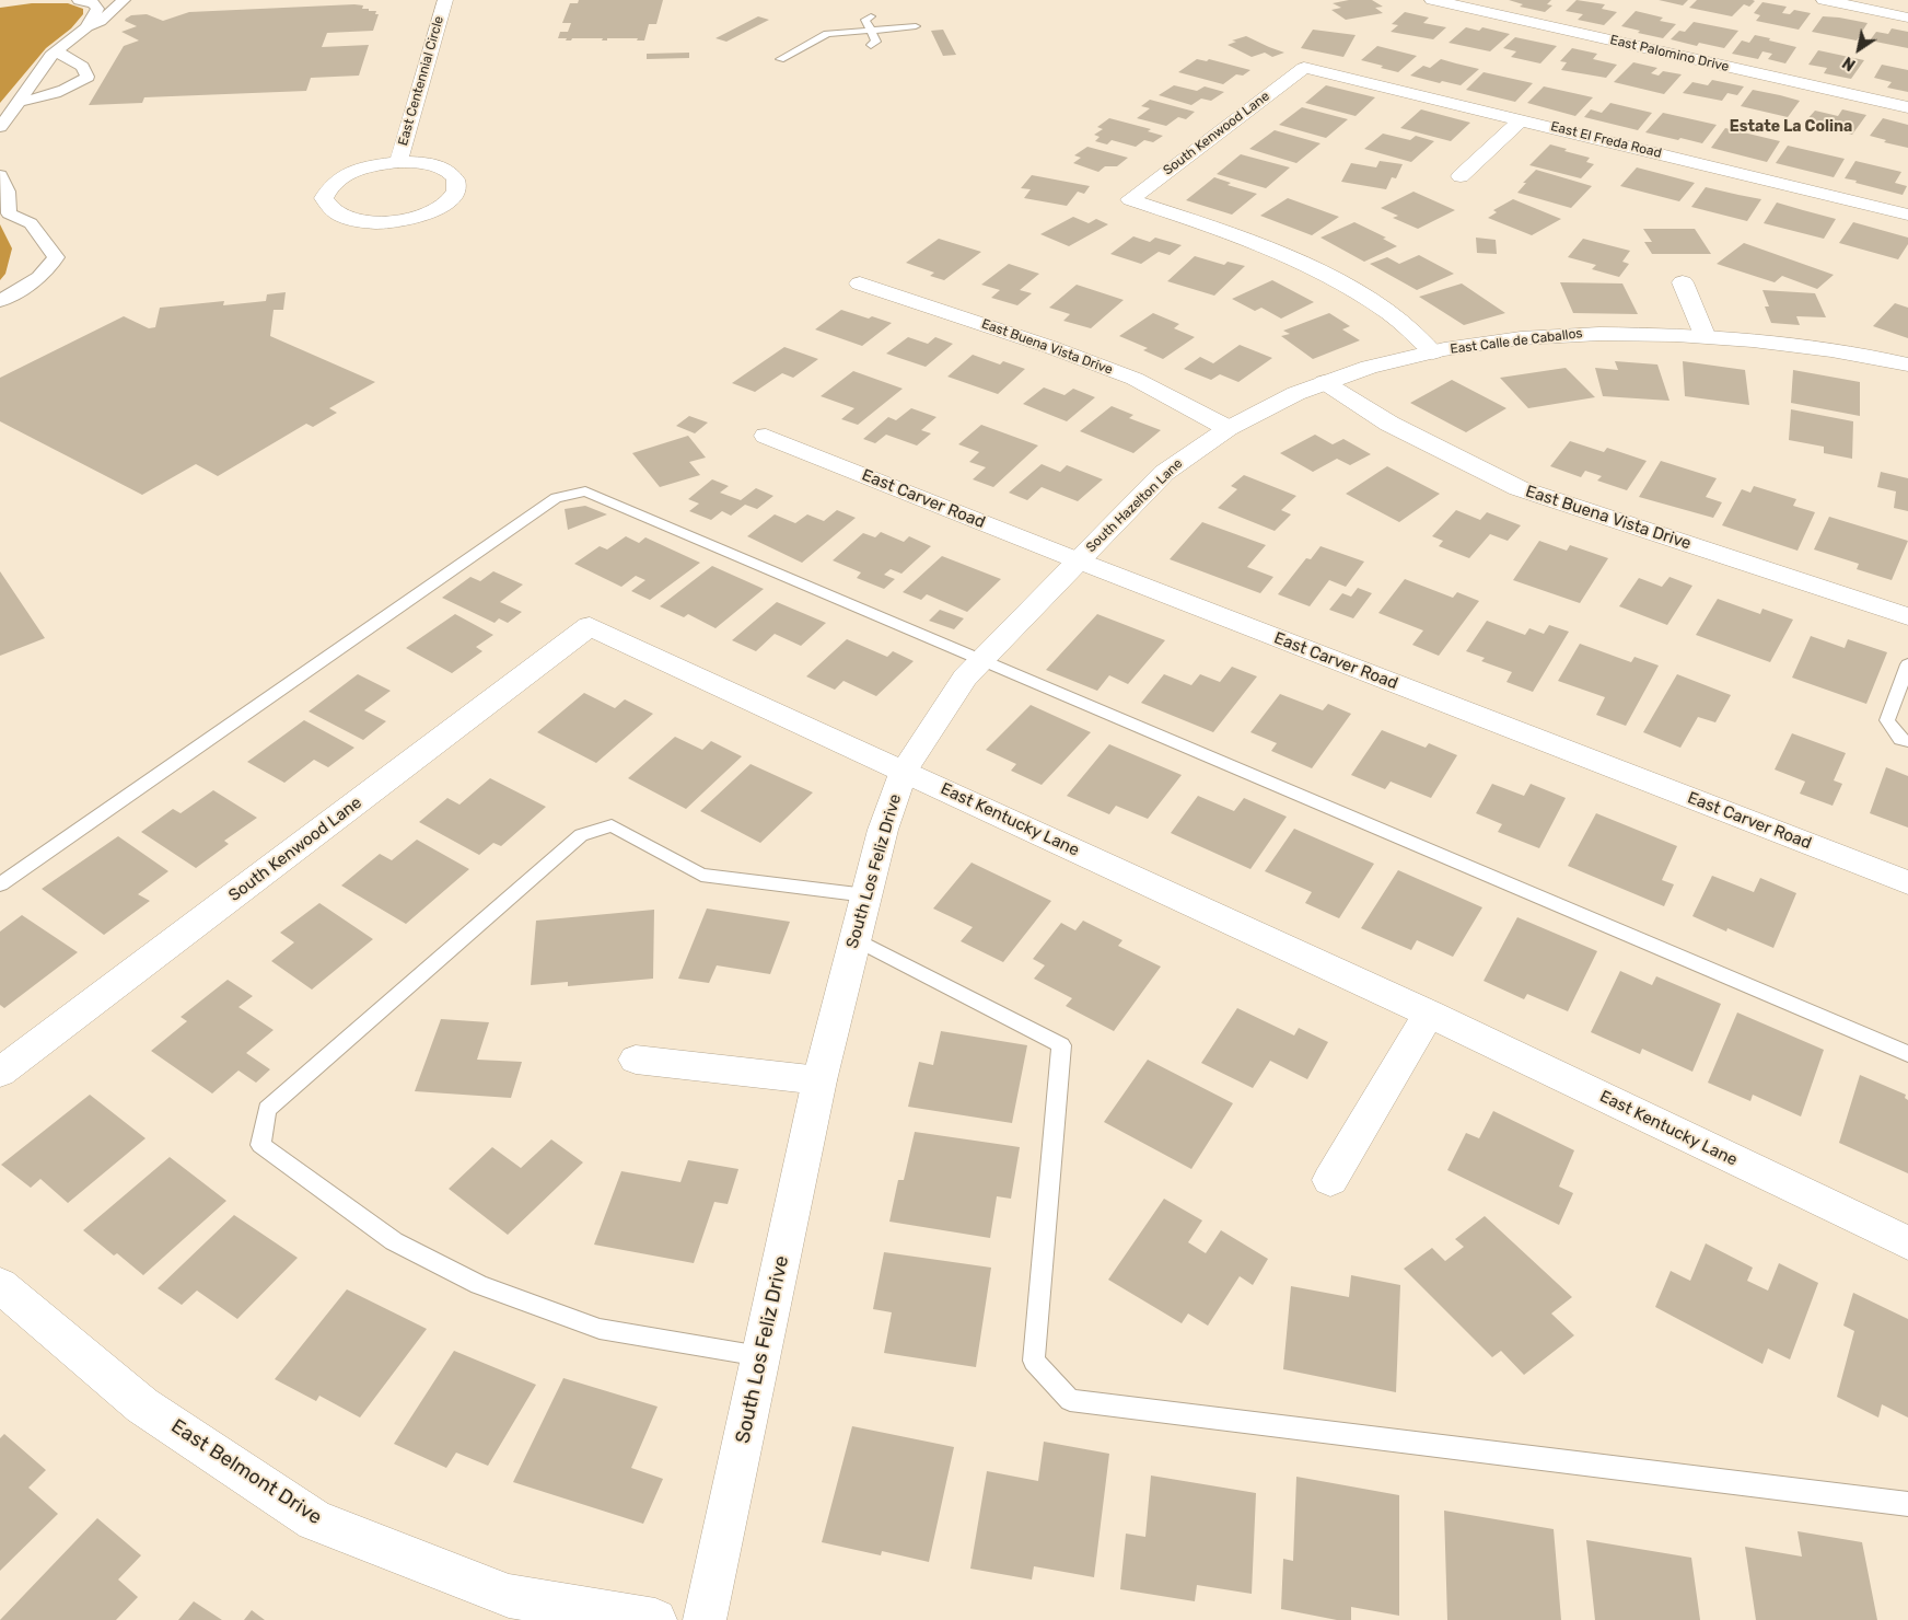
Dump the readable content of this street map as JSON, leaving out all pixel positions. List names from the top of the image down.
{
  "streets": {
    "street": [
      "East Palomino Drive",
      "East Centennial Circle",
      "South Kenwood Lane",
      "East El Freda Road",
      "East Calle de Caballos",
      "East Buena Vista Drive",
      "East Carver Road",
      "South Hazelton Lane",
      "East Kentucky Lane",
      "South Los Feliz Drive",
      "East Belmont Drive"
    ]
  },
  "crossings": [
    ["South Kenwood Lane", "East El Freda Road"],
    ["South Kenwood Lane", "East Calle de Caballos"],
    ["South Kenwood Lane", "East Kentucky Lane"],
    ["East Calle de Caballos", "South Hazelton Lane"],
    ["East Buena Vista Drive", "South Hazelton Lane"],
    ["East Carver Road", "South Hazelton Lane"],
    ["East Carver Road", "South Los Feliz Drive"],
    ["South Hazelton Lane", "South Los Feliz Drive"],
    ["East Kentucky Lane", "South Los Feliz Drive"]
  ],
  "districts": ["Estate La Colina"],
  "north": "bottom left"
}
